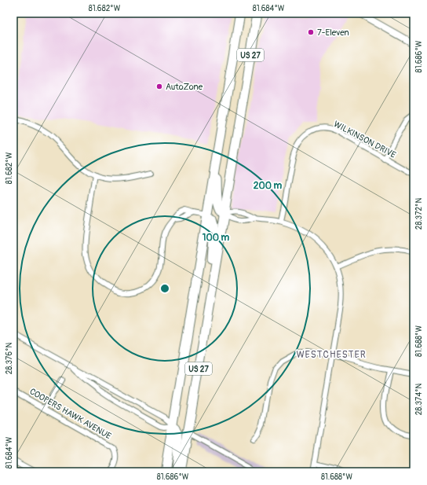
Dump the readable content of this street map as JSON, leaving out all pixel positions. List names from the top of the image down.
{
  "streets": {
    "highway": ["US 27"],
    "street": ["WILKINSON DRIVE", "COOPERS HAWK AVENUE"]
  },
  "districts": ["WESTCHESTER"],
  "places": ["7-Eleven", "AutoZone"],
  "coordinates": [
    "81.682°W",
    "81.684°W",
    "81.686°W",
    "28.372°N",
    "81.688°W",
    "28.376°N",
    "28.374°N"
  ],
  "rings": ["200 m", "100 m"]
}
